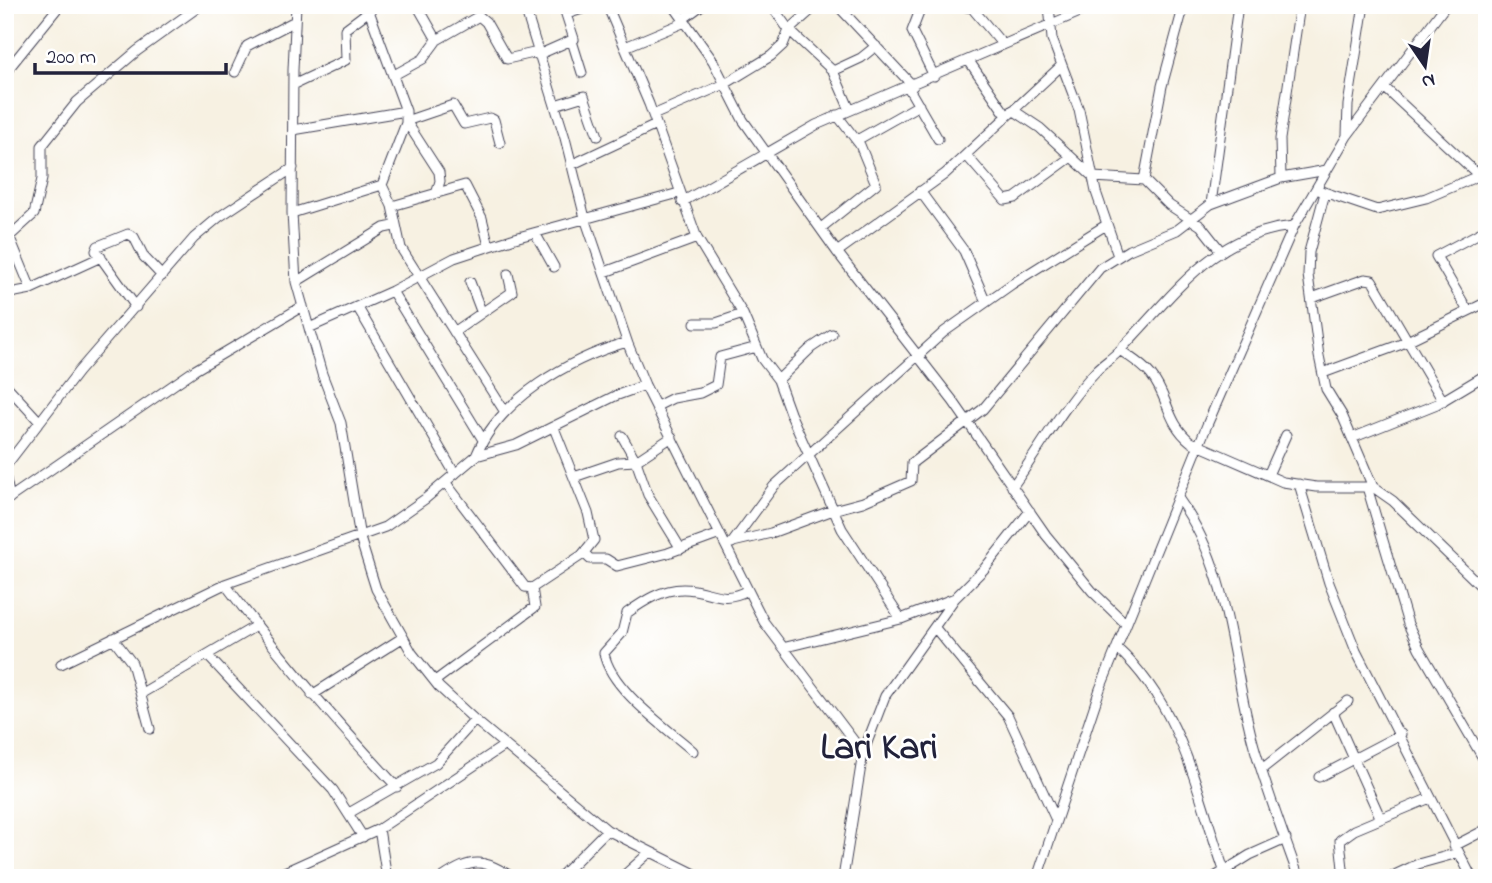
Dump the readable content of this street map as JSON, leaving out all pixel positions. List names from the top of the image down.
{
  "districts": ["Lari Kari"],
  "scale_bar": "200 m",
  "north": "bottom"
}
